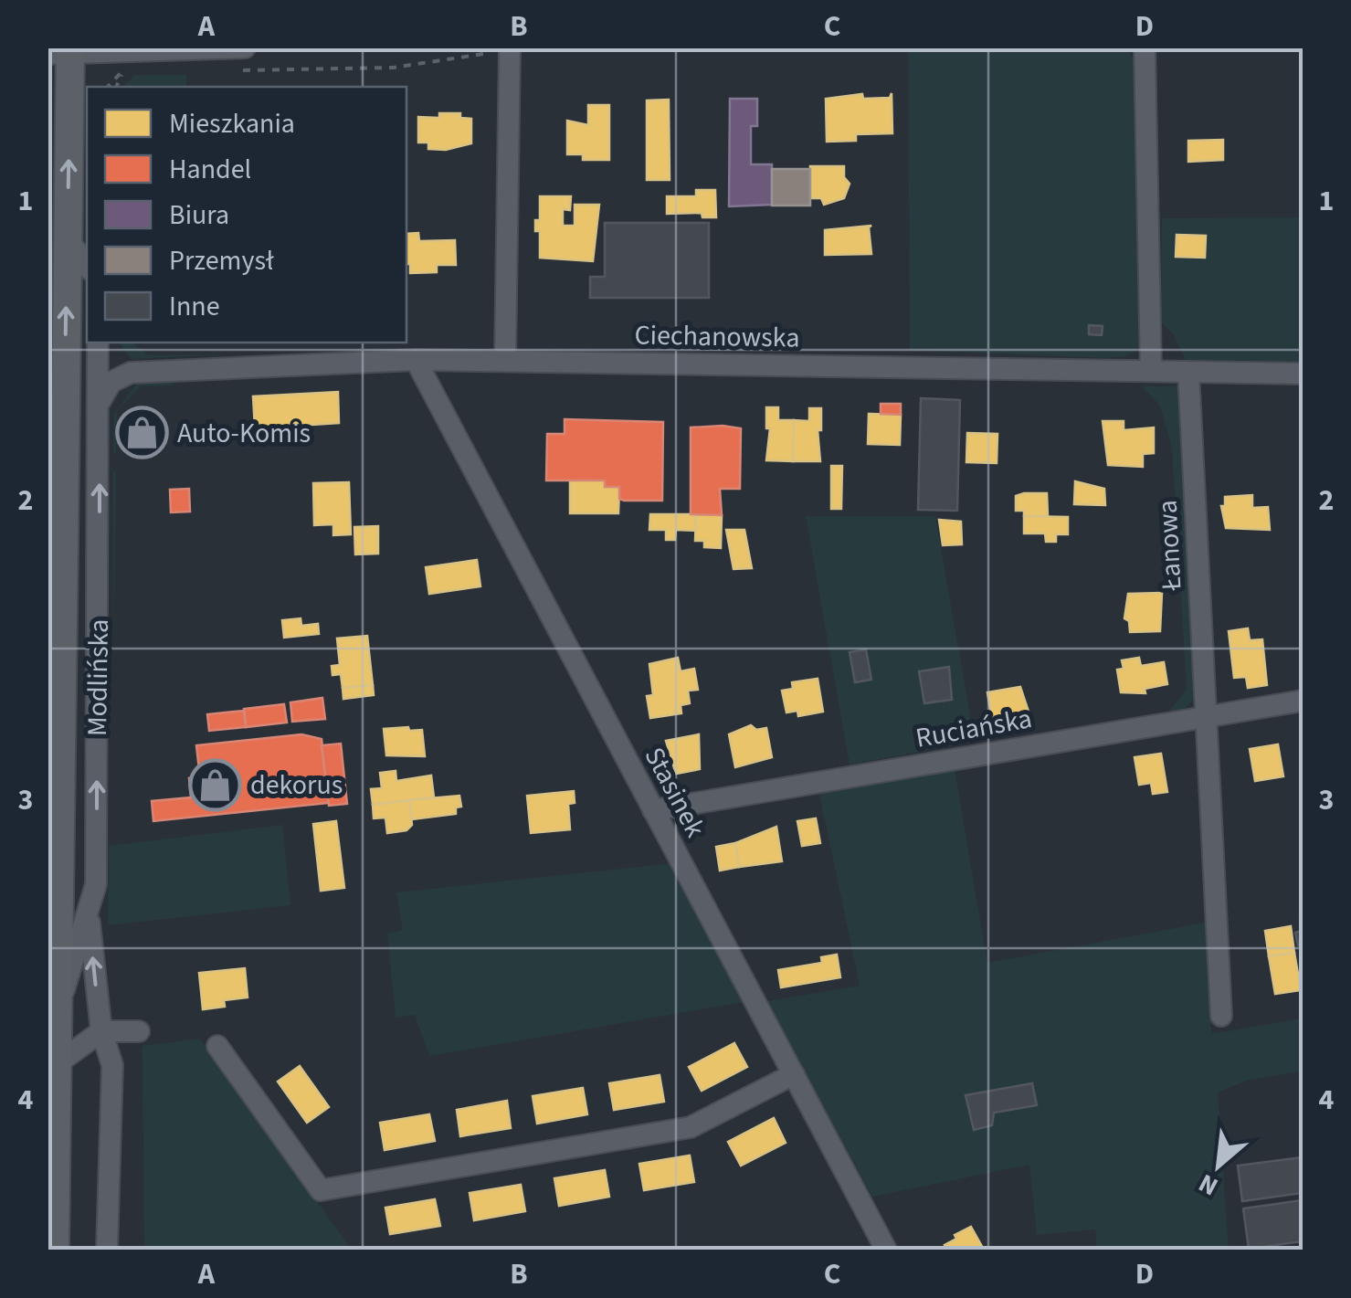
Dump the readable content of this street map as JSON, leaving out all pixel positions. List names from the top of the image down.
{
  "streets": {
    "main road": ["Modlińska"],
    "street": [
      "Ciechanowska",
      "Łanowa",
      "Ruciańska",
      "Stasinek"
    ]
  },
  "crossings": [
    ["Ciechanowska", "Łanowa"],
    ["Ciechanowska", "Stasinek"],
    ["Łanowa", "Ruciańska"],
    ["Ruciańska", "Stasinek"]
  ],
  "one_way": ["Modlińska"],
  "places": {
    "shop": ["Auto-Komis", "dekorus"]
  },
  "legend": [
    "Mieszkania",
    "Handel",
    "Biura",
    "Przemysł",
    "Inne"
  ],
  "north": "bottom left",
  "grid": {
    "columns": [
      "A",
      "B",
      "C",
      "D"
    ],
    "rows": [
      "1",
      "2",
      "3",
      "4"
    ]
  }
}
